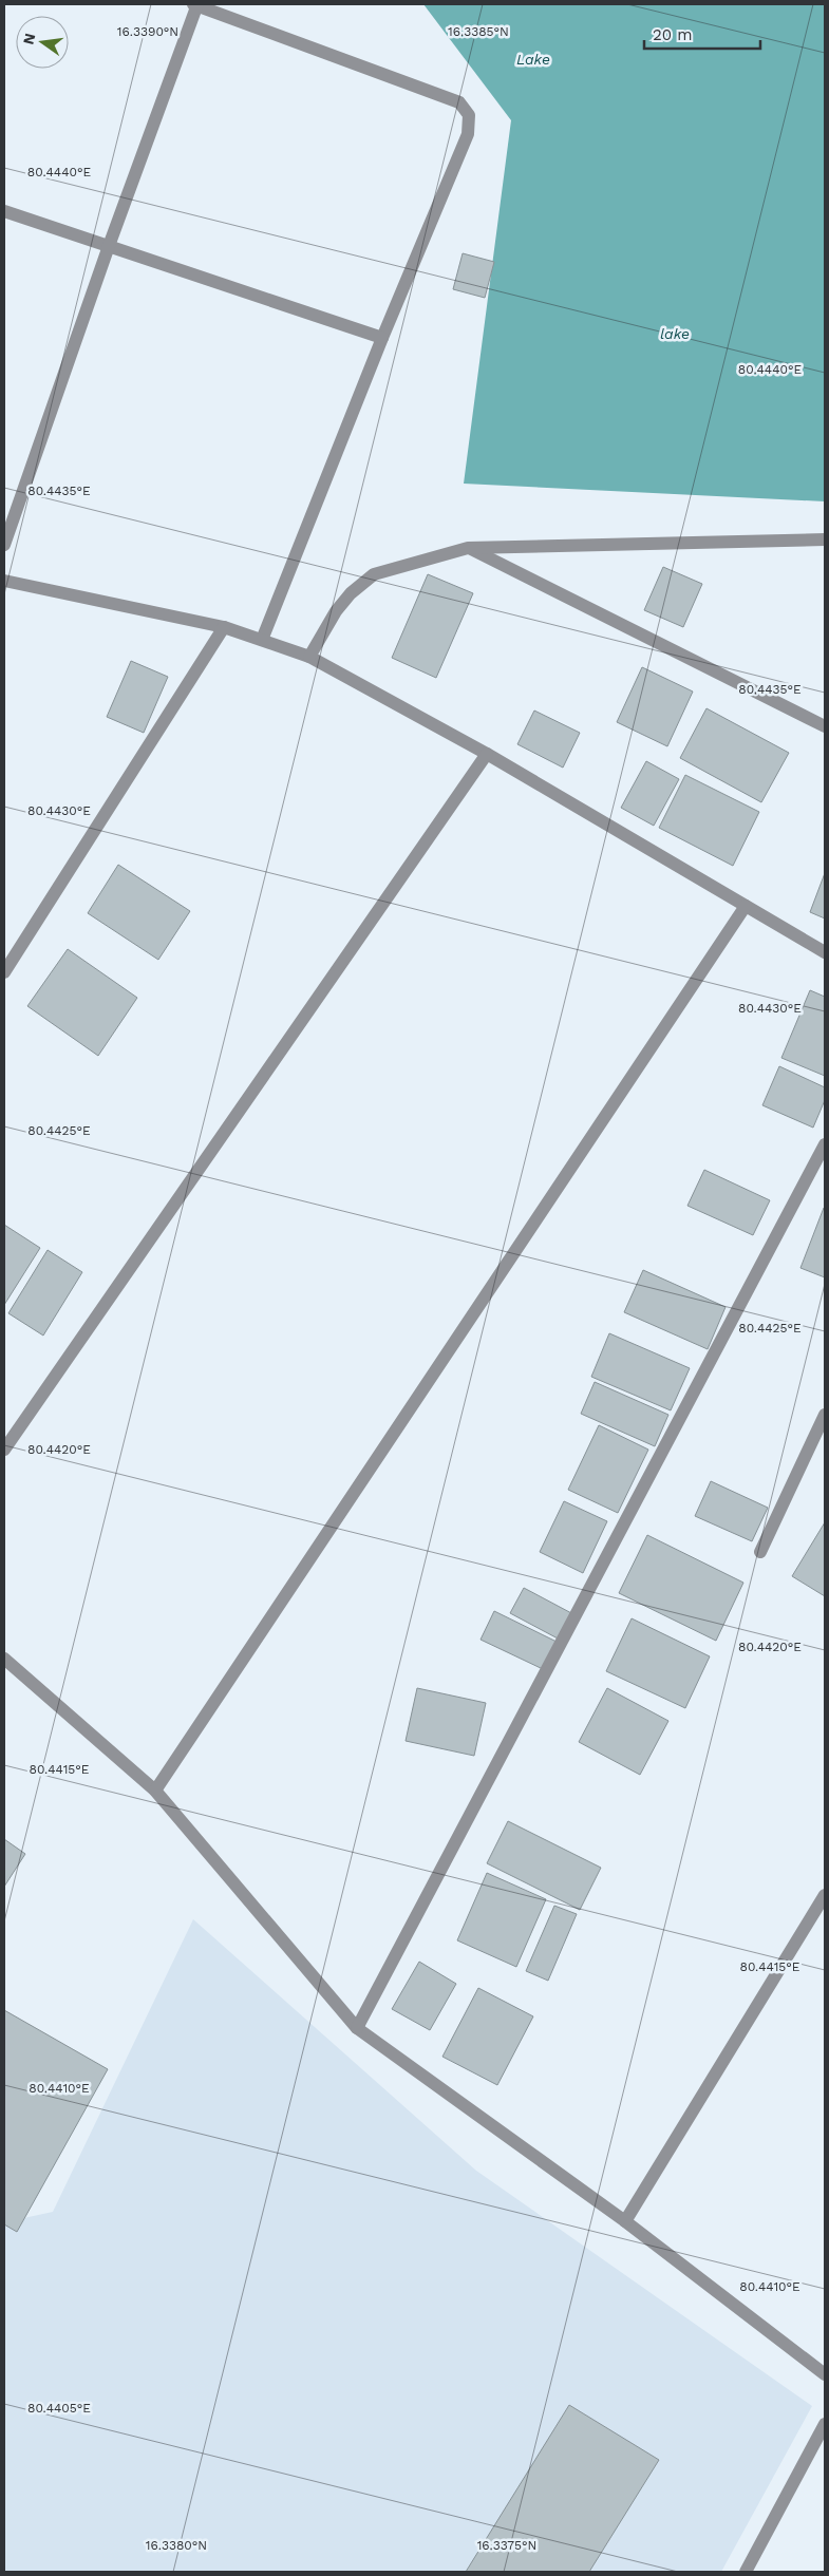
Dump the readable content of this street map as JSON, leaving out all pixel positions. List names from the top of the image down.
{
  "water": ["Lake", "lake"],
  "scale_bar": "20 m",
  "north": "left",
  "coordinates": [
    "16.3390°N",
    "16.3385°N",
    "80.4440°E",
    "80.4435°E",
    "80.4430°E",
    "80.4425°E",
    "80.4420°E",
    "80.4415°E",
    "80.4410°E",
    "80.4405°E",
    "16.3380°N",
    "16.3375°N"
  ]
}
